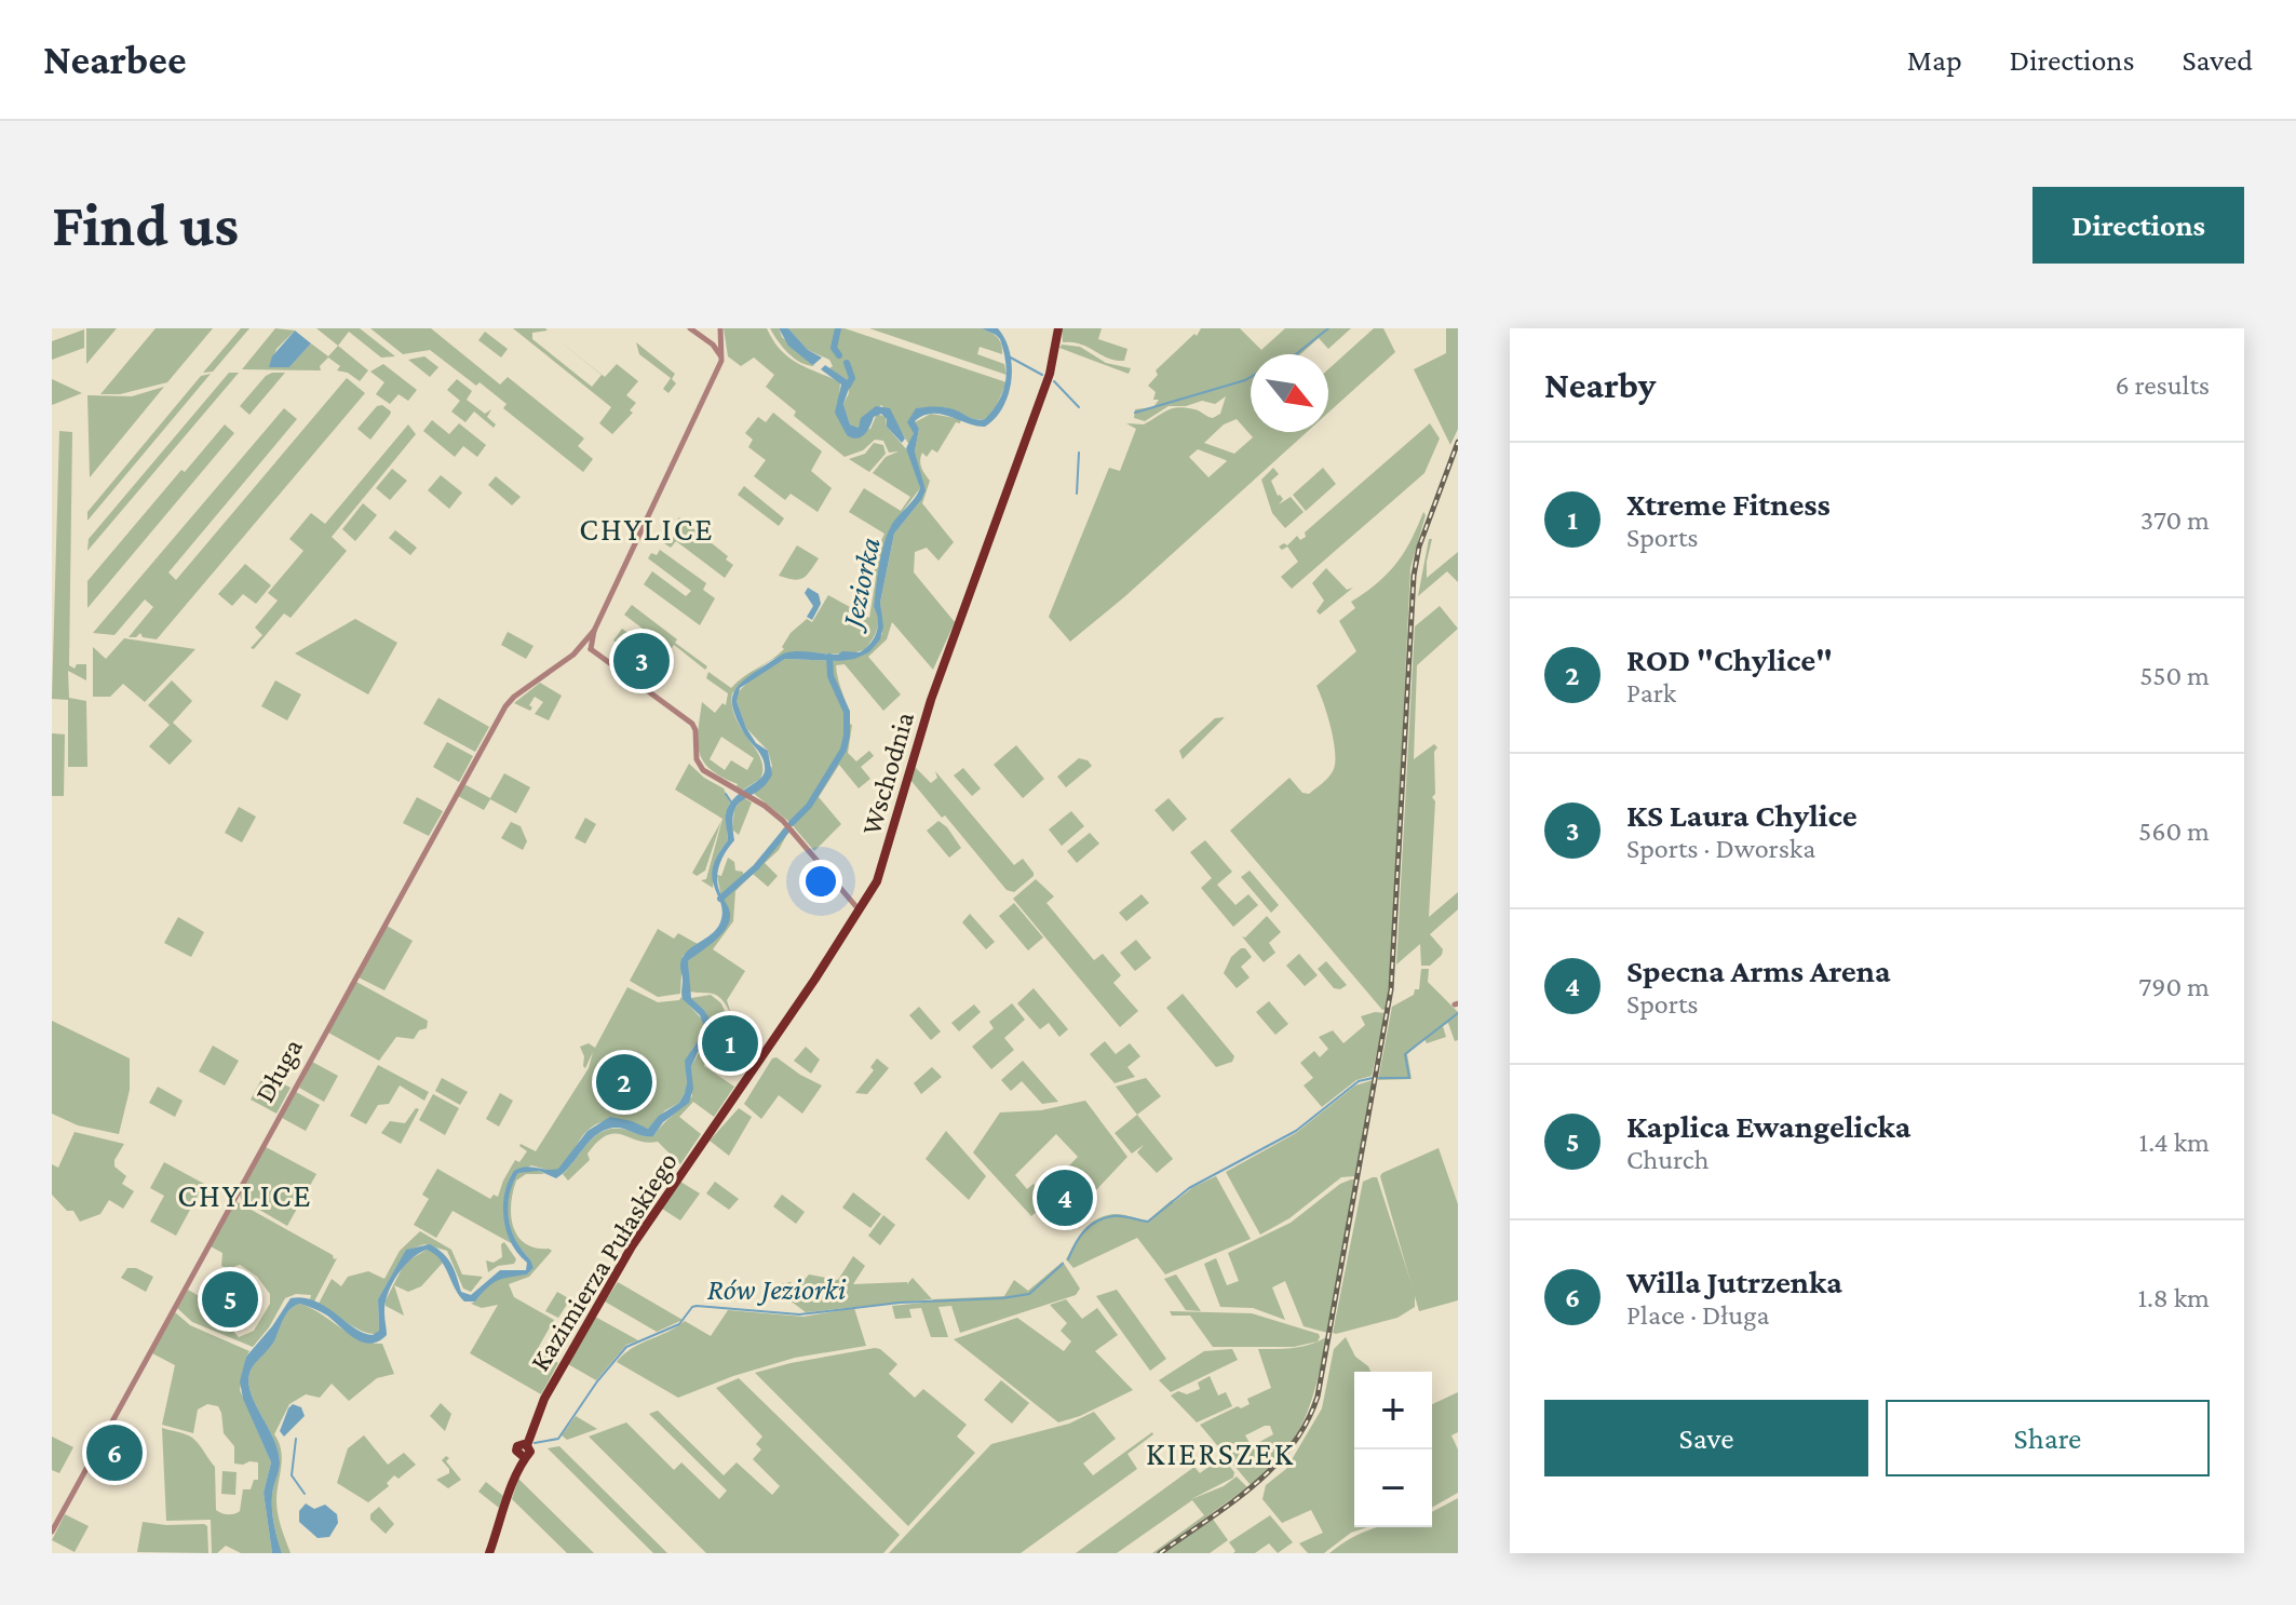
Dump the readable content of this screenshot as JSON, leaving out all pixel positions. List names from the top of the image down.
{
  "streets": {
    "main road": ["Wschodnia", "Kazimierza Pułaskiego"],
    "street": ["Długa"]
  },
  "crossings": [
    ["Wschodnia", "Kazimierza Pułaskiego"]
  ],
  "districts": ["CHYLICE", "CHYLICE", "KIERSZEK"],
  "water": ["Jeziorka", "Rów Jeziorki"],
  "north": "bottom right",
  "page": {
    "header": "Nearbee",
    "nav": ["Map", "Directions", "Saved"],
    "buttons": [
      "Directions",
      ["Save", "Share"]
    ],
    "title": "Find us",
    "heading": ["Nearby", "6 results"],
    "list": [
      {
        "mark": "1",
        "name": "Xtreme Fitness",
        "note": "Sports",
        "value": "370 m"
      },
      {
        "mark": "2",
        "name": "ROD \"Chylice\"",
        "note": "Park",
        "value": "550 m"
      },
      {
        "mark": "3",
        "name": "KS Laura Chylice",
        "note": "Sports · Dworska",
        "value": "560 m"
      },
      {
        "mark": "4",
        "name": "Specna Arms Arena",
        "note": "Sports",
        "value": "790 m"
      },
      {
        "mark": "5",
        "name": "Kaplica Ewangelicka",
        "note": "Church",
        "value": "1.4 km"
      },
      {
        "mark": "6",
        "name": "Willa Jutrzenka",
        "note": "Place · Długa",
        "value": "1.8 km"
      }
    ],
    "pins": [
      "3",
      "1",
      "2",
      "4",
      "5",
      "6"
    ],
    "map_buttons": ["+", "−"]
  }
}
